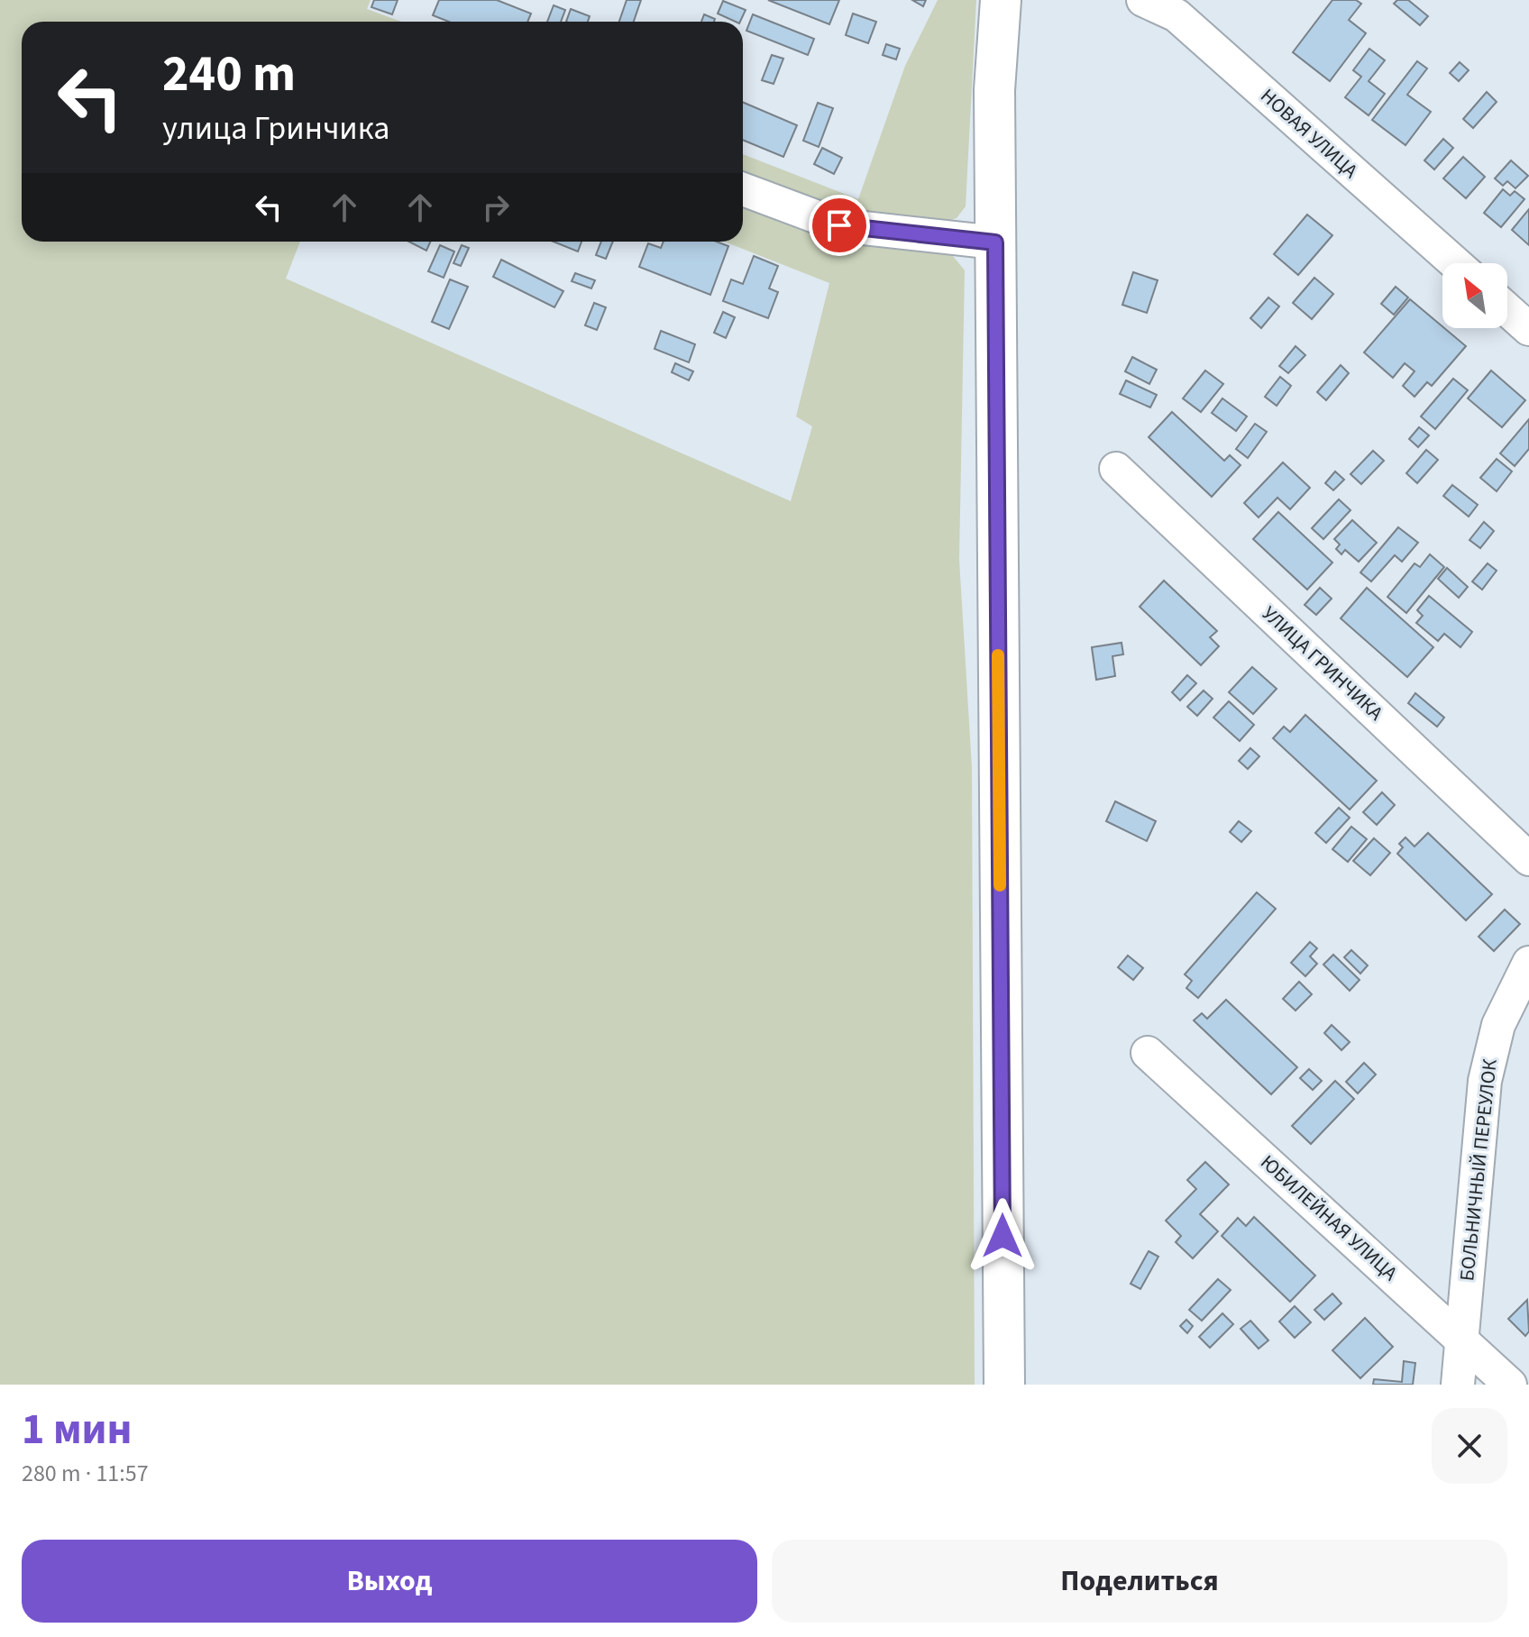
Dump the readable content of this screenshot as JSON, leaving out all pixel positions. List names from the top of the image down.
{
  "streets": {
    "street": [
      "НОВАЯ УЛИЦА",
      "УЛИЦА ГРИНЧИКА",
      "БОЛЬНИЧНЫЙ ПЕРЕУЛОК",
      "ЮБИЛЕЙНАЯ УЛИЦА"
    ]
  },
  "crossings": [
    ["БОЛЬНИЧНЫЙ ПЕРЕУЛОК", "ЮБИЛЕЙНАЯ УЛИЦА"]
  ],
  "north": "top left",
  "page": {
    "turn": ["240 m", "улица Гринчика"],
    "heading": ["1 мин", "280 m · 11:57"],
    "buttons": ["Выход", "Поделиться"]
  }
}
